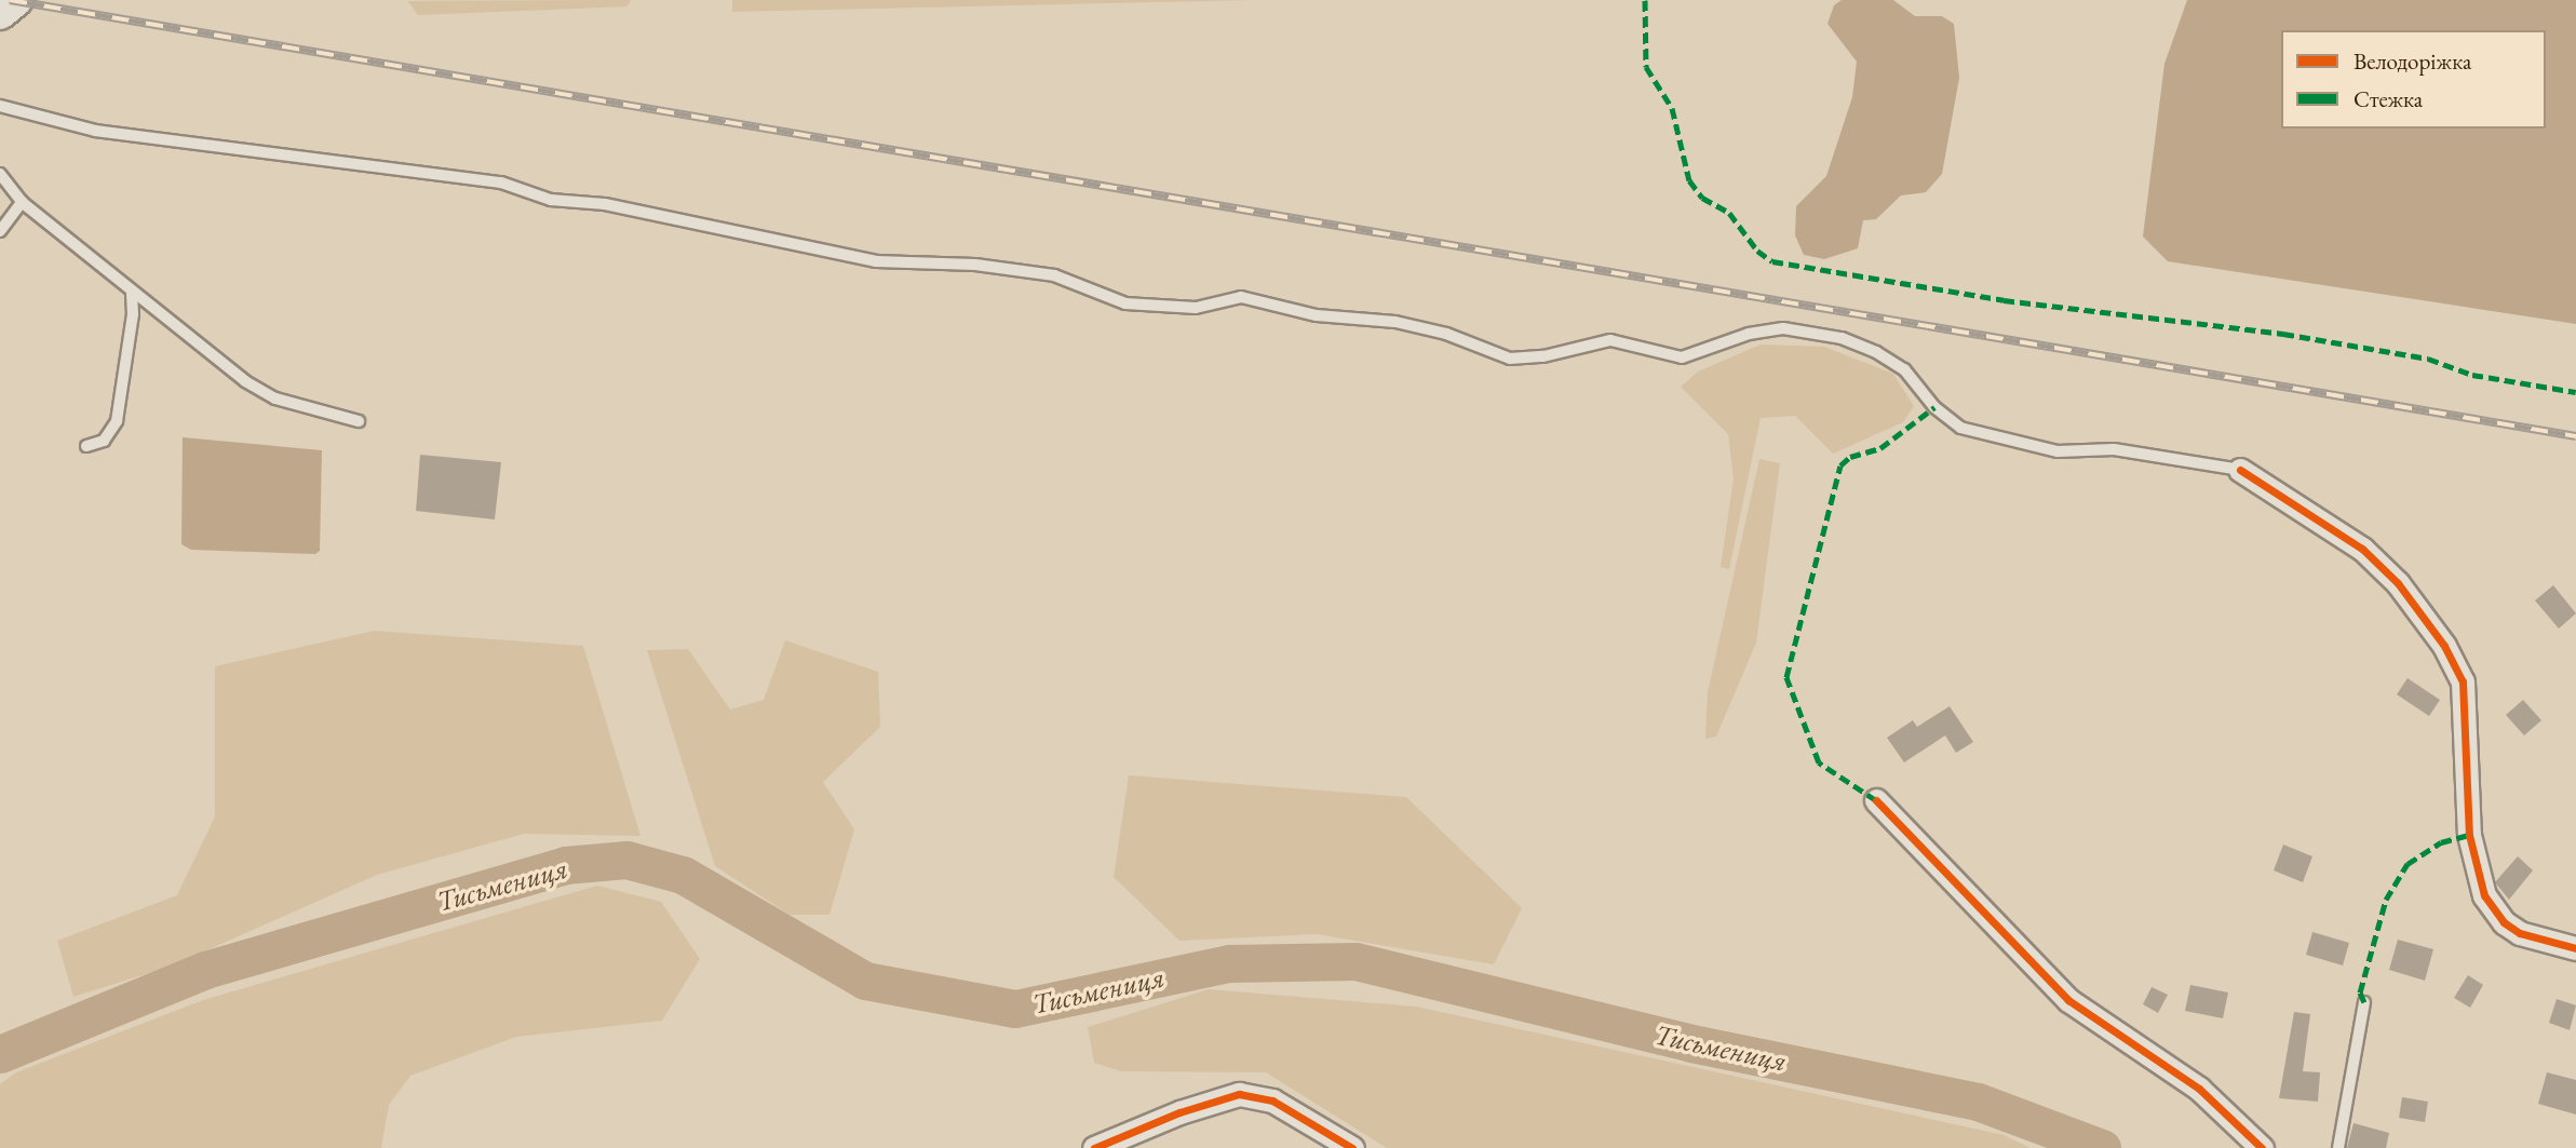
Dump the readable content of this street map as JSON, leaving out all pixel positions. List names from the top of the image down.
{
  "water": ["Тисьмениця"],
  "legend": ["Велодоріжка", "Стежка"]
}
